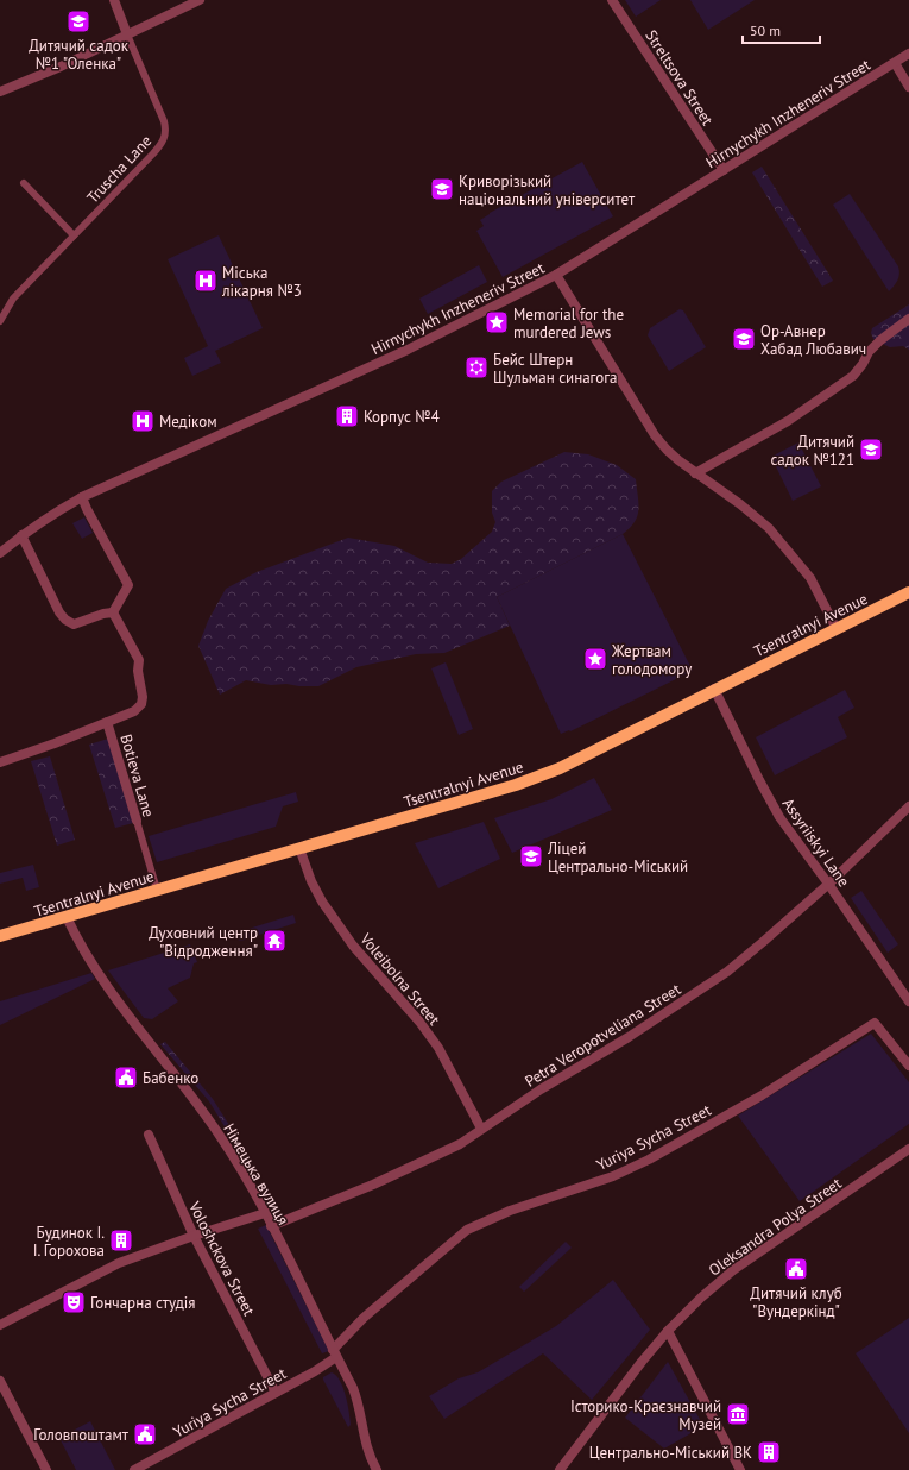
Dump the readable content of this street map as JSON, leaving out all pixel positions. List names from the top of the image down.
{
  "streets": {
    "main road": ["Tsentralnyi Avenue"],
    "street": [
      "Streltsova Street",
      "Hirnychykh Inzheneriv Street",
      "Truscha Lane",
      "Botieva Lane",
      "Assyriiskyi Lane",
      "Voleibolna Street",
      "Petra Veropotveliana Street",
      "Yuriya Sycha Street",
      "Німецька вулиця",
      "Oleksandra Polya Street",
      "Voloshckova Street"
    ]
  },
  "crossings": [
    ["Streltsova Street", "Hirnychykh Inzheneriv Street"],
    ["Tsentralnyi Avenue", "Botieva Lane"],
    ["Tsentralnyi Avenue", "Assyriiskyi Lane"],
    ["Tsentralnyi Avenue", "Voleibolna Street"],
    ["Tsentralnyi Avenue", "Німецька вулиця"],
    ["Assyriiskyi Lane", "Petra Veropotveliana Street"],
    ["Voleibolna Street", "Petra Veropotveliana Street"],
    ["Petra Veropotveliana Street", "Німецька вулиця"],
    ["Yuriya Sycha Street", "Німецька вулиця"],
    ["Yuriya Sycha Street", "Voloshckova Street"]
  ],
  "places": {
    "school or university": [
      "Дитячий садок №1 \"Оленка\"",
      "Криворізький національний університет",
      "Ор-Авнер Хабад Любавич",
      "Дитячий садок №121",
      "Ліцей Центрально-Міський"
    ],
    "hospital": ["Міська лікарня №3", "Медіком"],
    "place": ["Memorial for the murdered Jews", "Жертвам голодомору"],
    "synagogue": ["Бейс Штерн Шульман синагога"],
    "building": ["Корпус №4", "Будинок І. І. Горохова", "Центрально-Міський ВК"],
    "temple": ["Духовний центр \"Відродження\""],
    "public building": ["Бабенко", "Дитячий клуб \"Вундеркінд\"", "Головпоштамт"],
    "theatre": ["Гончарна студія"],
    "museum": ["Історико-Краєзнавчий Музей"]
  },
  "scale_bar": "50 m"
}
